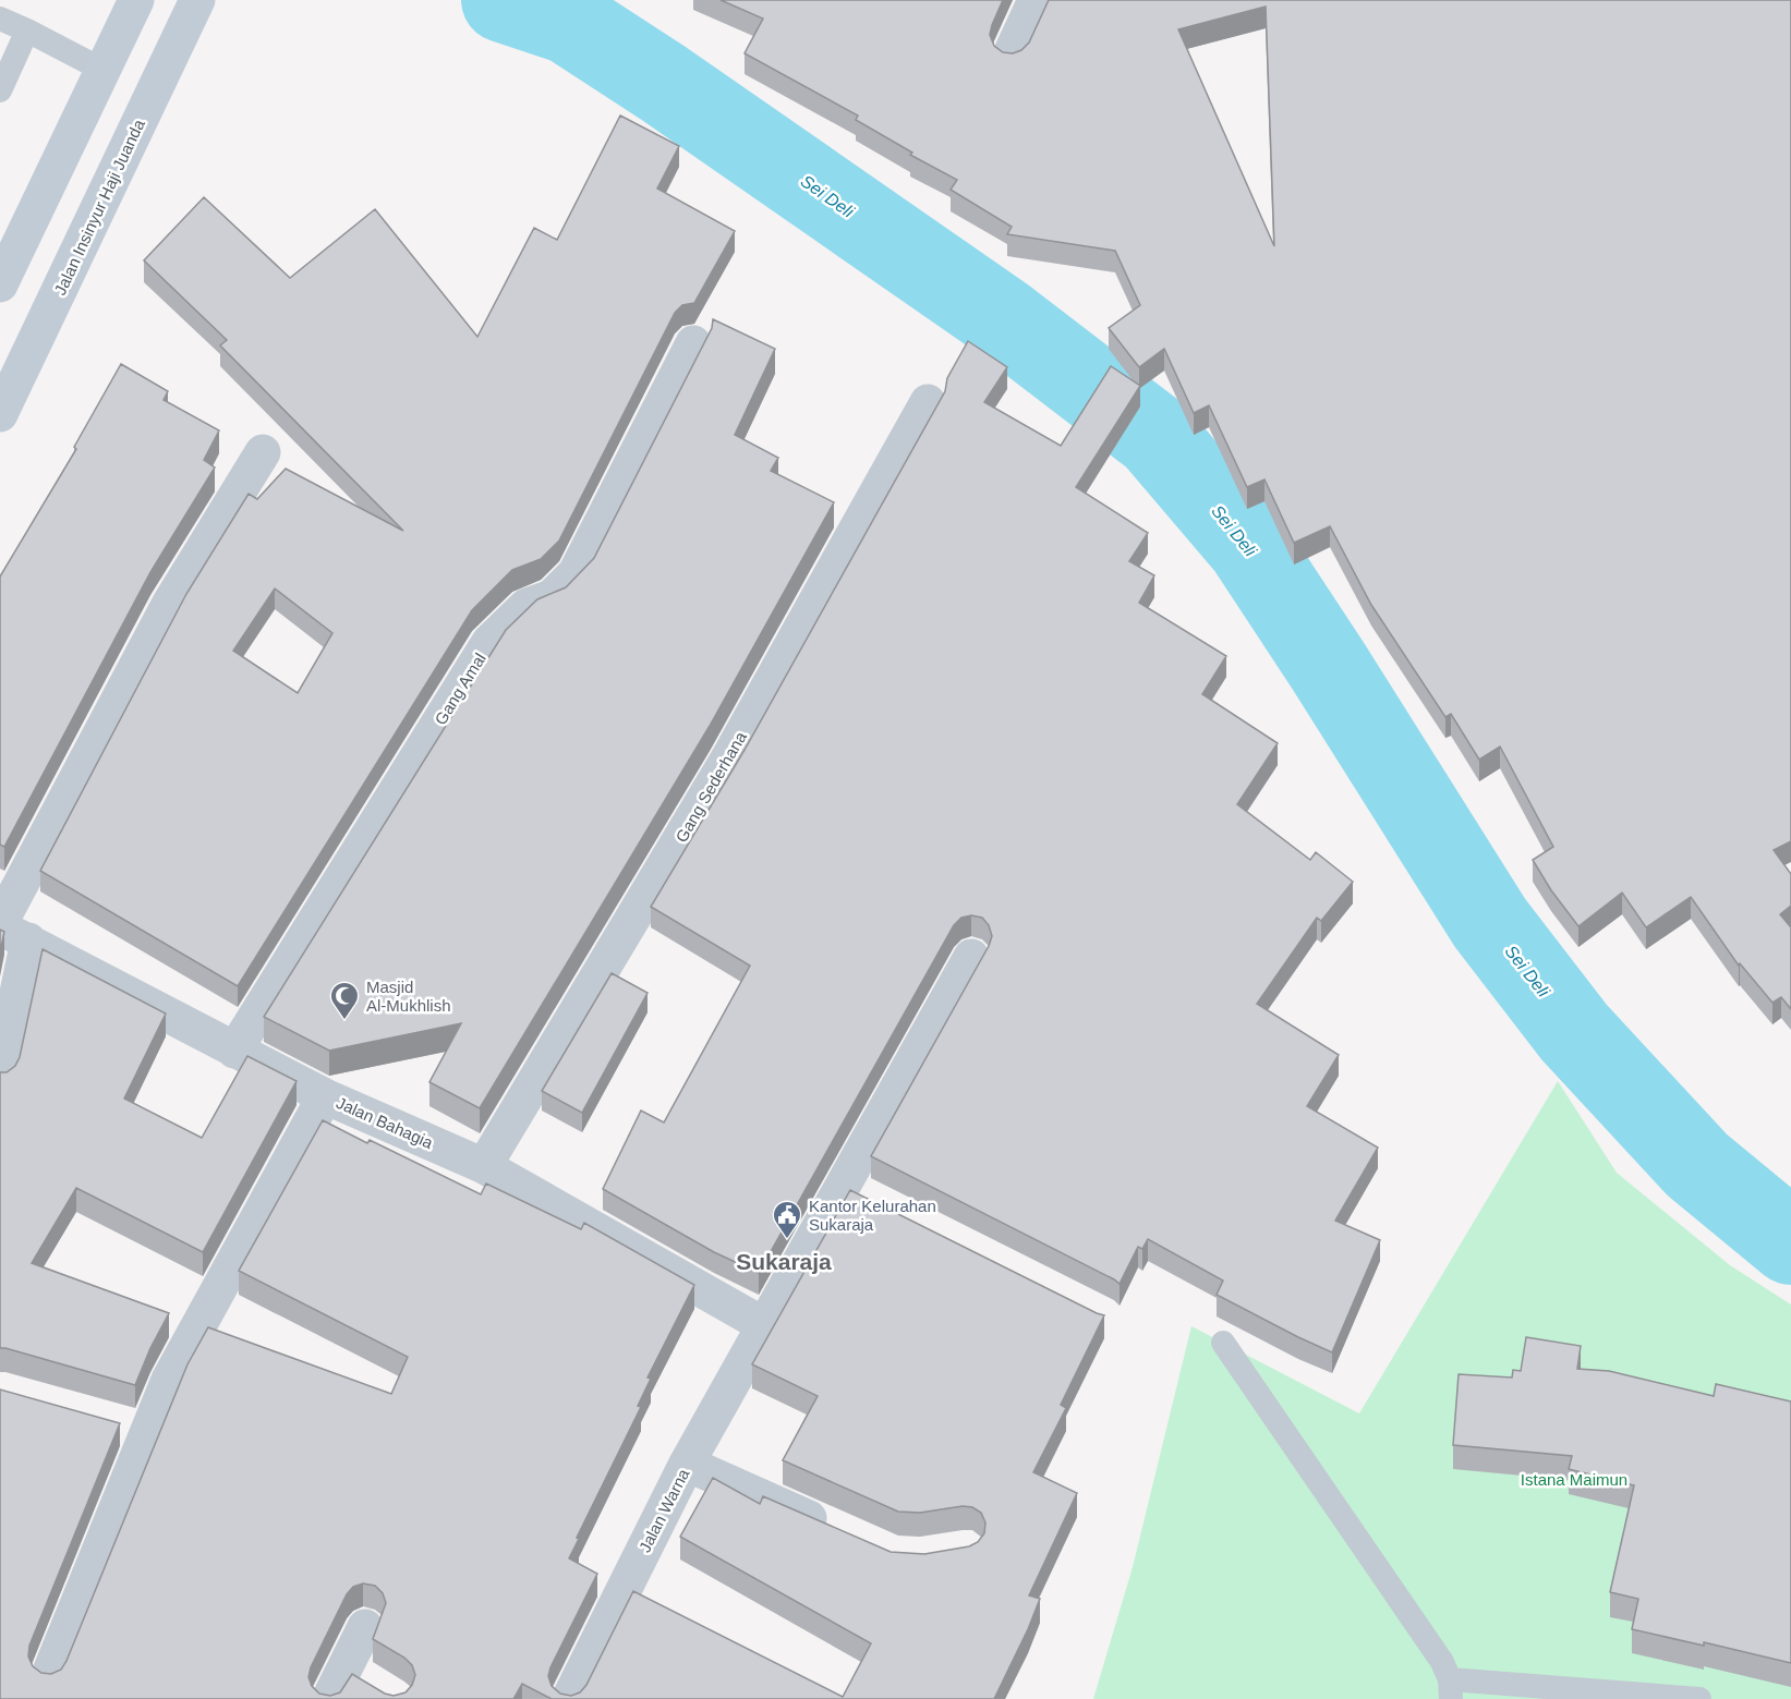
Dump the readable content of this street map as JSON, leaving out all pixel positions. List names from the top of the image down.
{
  "streets": {
    "main road": ["Jalan Insinyur Haji Juanda"],
    "street": [
      "Gang Amal",
      "Gang Sederhana",
      "Jalan Bahagia",
      "Jalan Warna"
    ]
  },
  "crossings": [
    ["Gang Amal", "Jalan Bahagia"],
    ["Gang Sederhana", "Jalan Bahagia"],
    ["Jalan Bahagia", "Jalan Warna"]
  ],
  "districts": ["Sukaraja"],
  "water": ["Sei Deli"],
  "parks": ["Istana Maimun"],
  "places": {
    "mosque": ["Masjid Al-Mukhlish"],
    "public building": ["Kantor Kelurahan Sukaraja"]
  }
}
